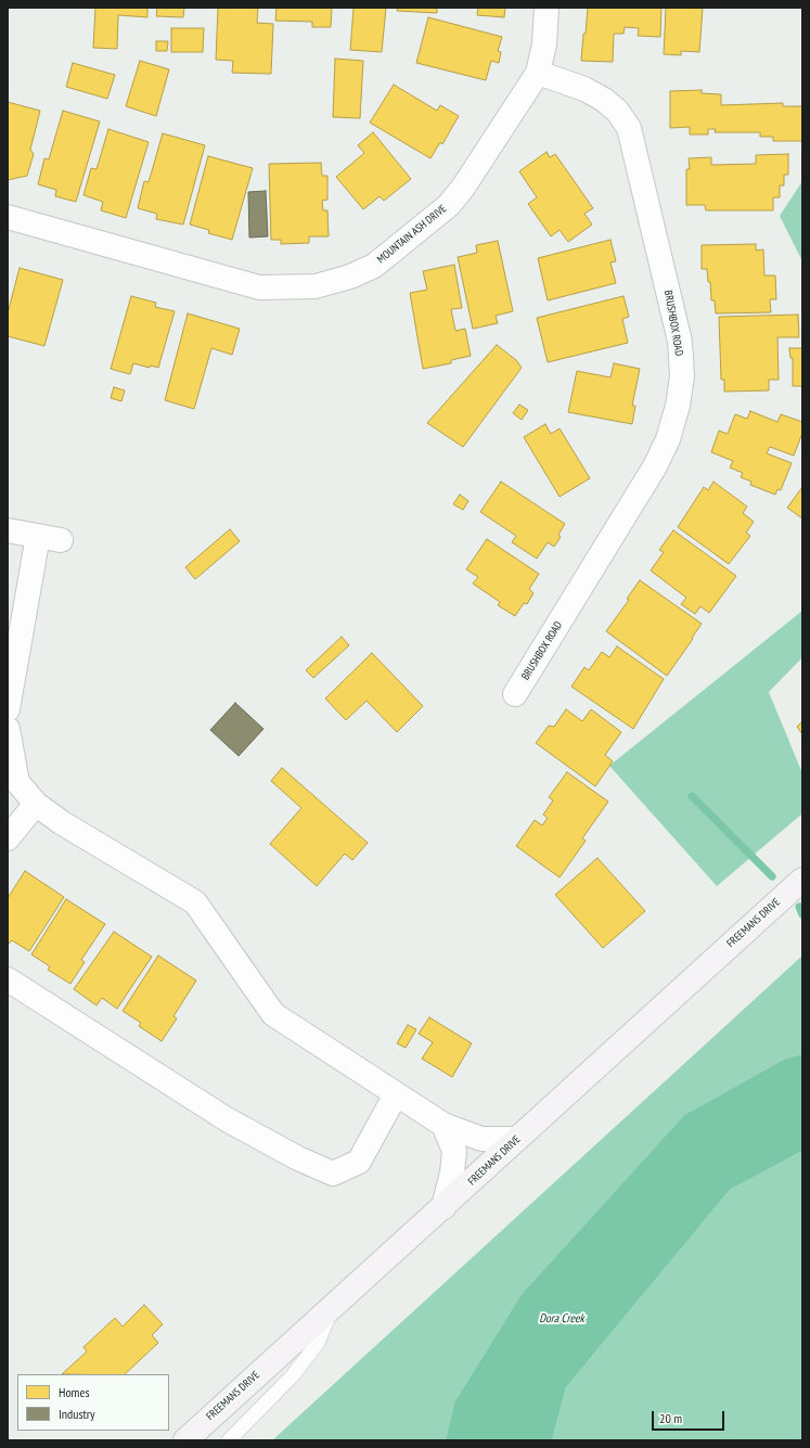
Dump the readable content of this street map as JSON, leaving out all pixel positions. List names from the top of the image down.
{
  "streets": {
    "main road": ["FREEMANS DRIVE"],
    "street": ["MOUNTAIN ASH DRIVE", "BRUSHBOX ROAD"]
  },
  "crossings": [
    ["MOUNTAIN ASH DRIVE", "BRUSHBOX ROAD"]
  ],
  "water": ["Dora Creek"],
  "legend": ["Homes", "Industry"],
  "scale_bar": "20 m"
}
